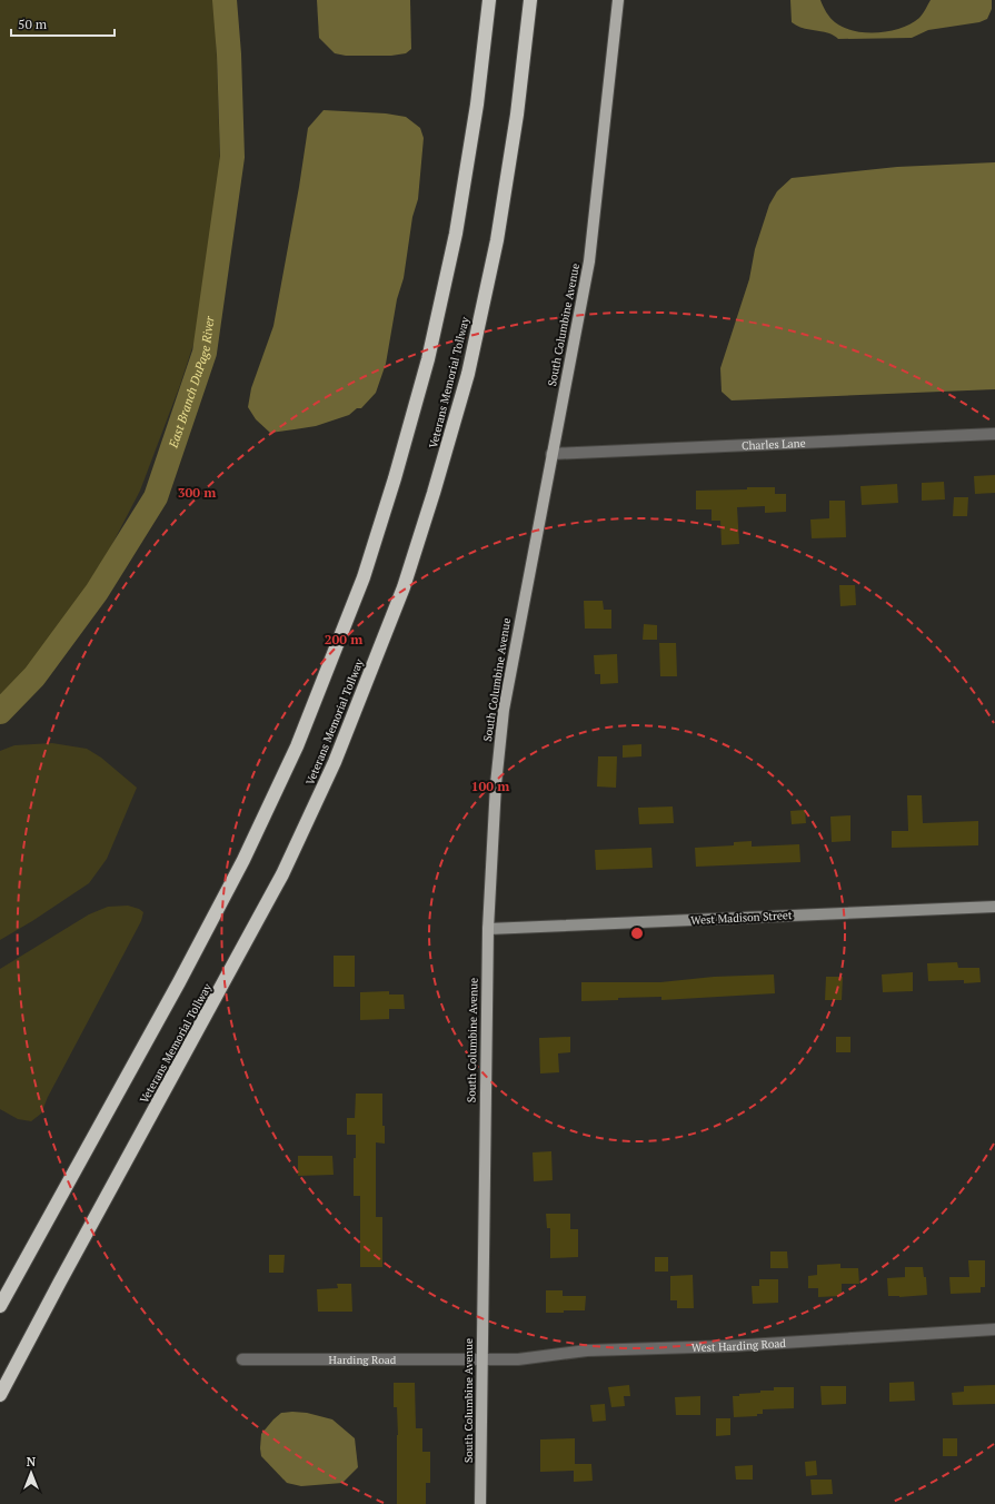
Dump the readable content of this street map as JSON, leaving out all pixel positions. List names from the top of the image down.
{
  "streets": {
    "highway": ["Veterans Memorial Tollway"],
    "main road": ["South Columbine Avenue"],
    "street": [
      "Charles Lane",
      "West Madison Street",
      "West Harding Road",
      "Harding Road"
    ]
  },
  "crossings": [
    ["South Columbine Avenue", "Charles Lane"],
    ["South Columbine Avenue", "West Madison Street"],
    ["South Columbine Avenue", "West Harding Road"],
    ["South Columbine Avenue", "Harding Road"],
    ["West Harding Road", "Harding Road"]
  ],
  "water": ["East Branch DuPage River"],
  "scale_bar": "50 m",
  "north": "top",
  "rings": ["300 m", "200 m", "100 m"]
}
